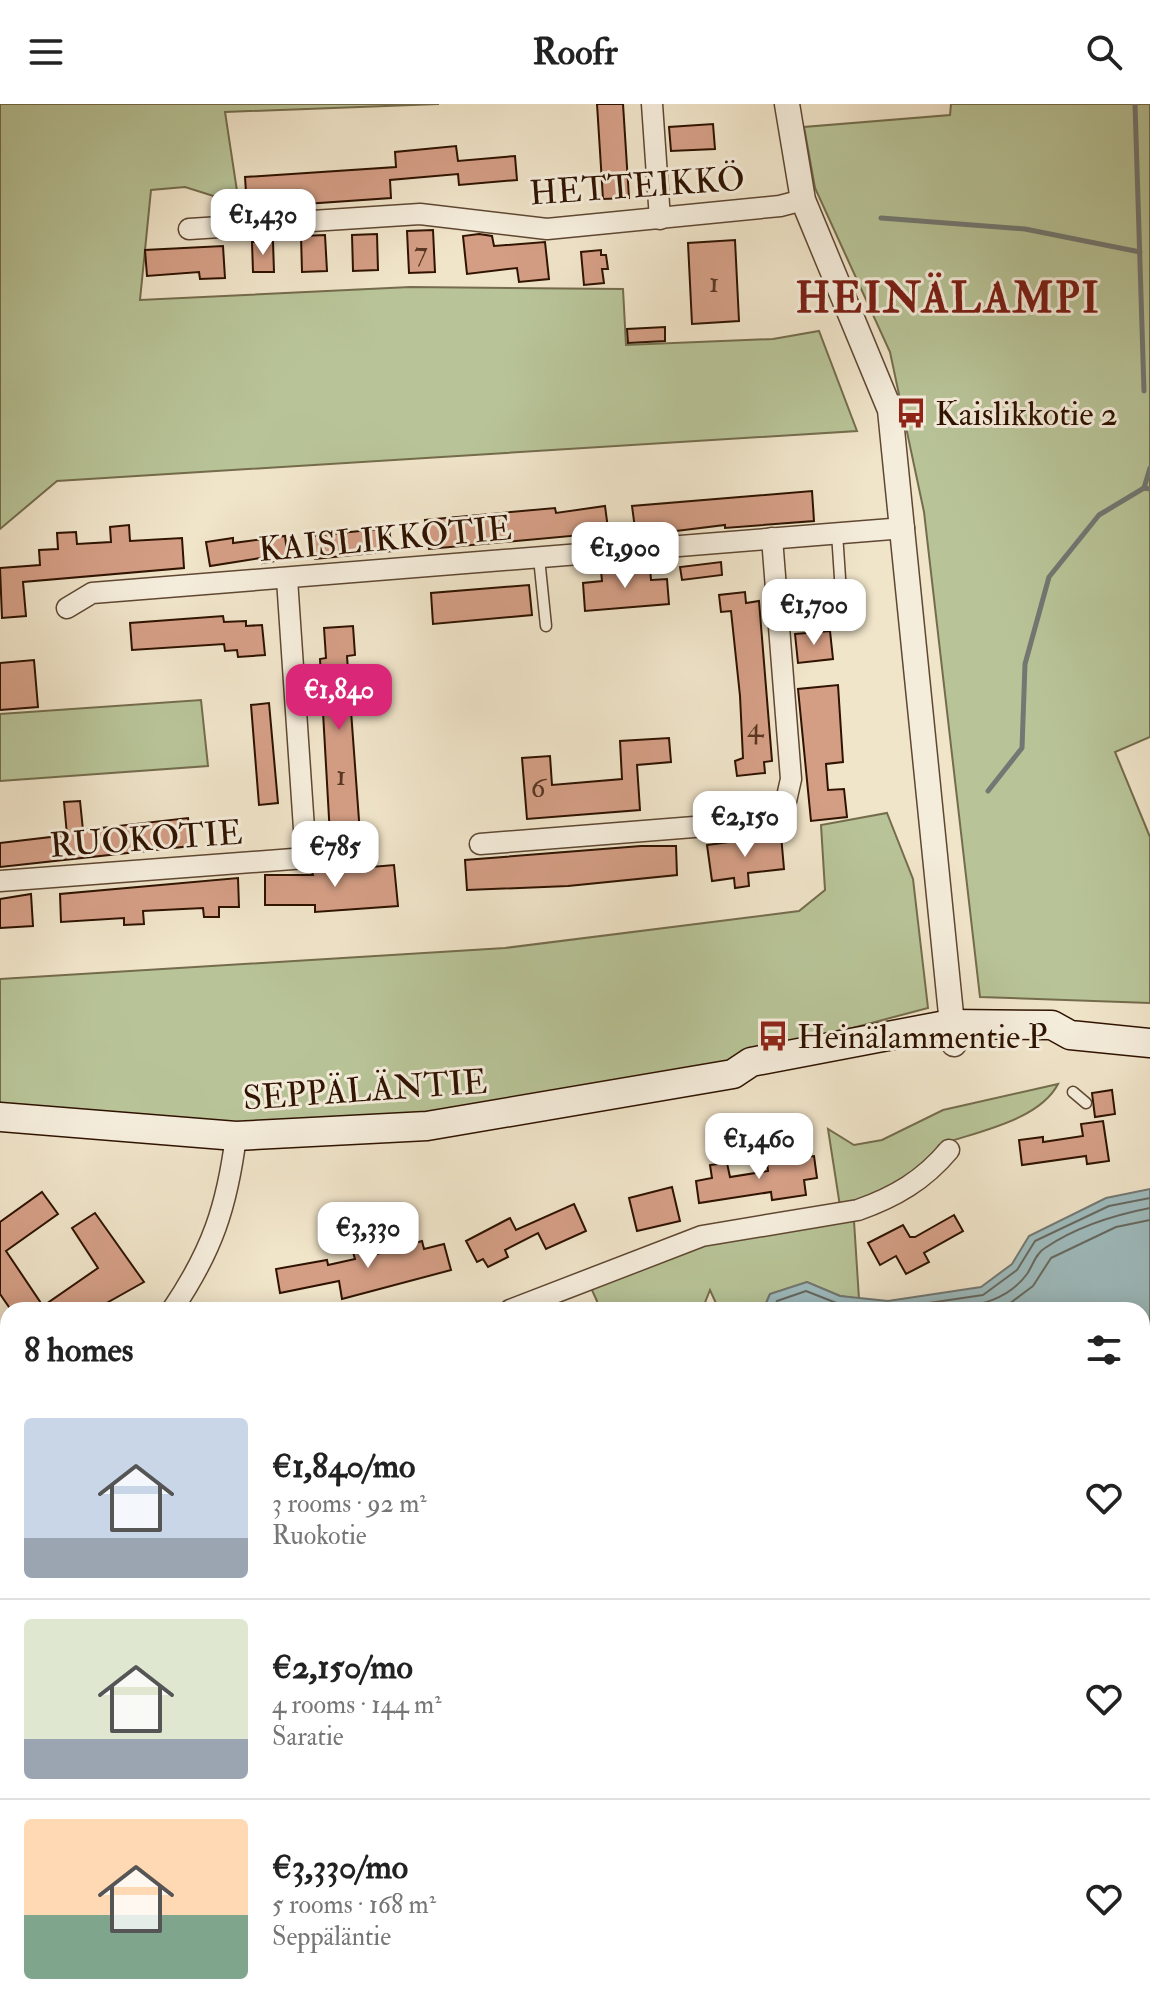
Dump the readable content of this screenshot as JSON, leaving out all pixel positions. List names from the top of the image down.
{
  "streets": {
    "main road": ["SEPPÄLÄNTIE"],
    "street": ["HETTEIKKÖ", "KAISLIKKOTIE", "RUOKOTIE"]
  },
  "crossings": [
    ["KAISLIKKOTIE", "RUOKOTIE"]
  ],
  "districts": ["HEINÄLAMPI"],
  "places": {
    "bus stop": ["Kaislikkotie 2", "Heinälammentie P"]
  },
  "house_numbers": [
    "7",
    "1",
    "4",
    "1",
    "6"
  ],
  "page": {
    "header": "Roofr",
    "price": [
      "€1,430",
      "€1,900",
      "€1,700",
      "€1,840",
      "€2,150",
      "€785",
      "€1,460",
      "€3,330"
    ],
    "heading": "8 homes",
    "list": [
      {
        "name": "€1,840/mo",
        "note": "3 rooms · 92 m² · Ruokotie"
      },
      {
        "name": "€2,150/mo",
        "note": "4 rooms · 144 m² · Saratie"
      },
      {
        "name": "€3,330/mo",
        "note": "5 rooms · 168 m² · Seppäläntie"
      }
    ]
  }
}
